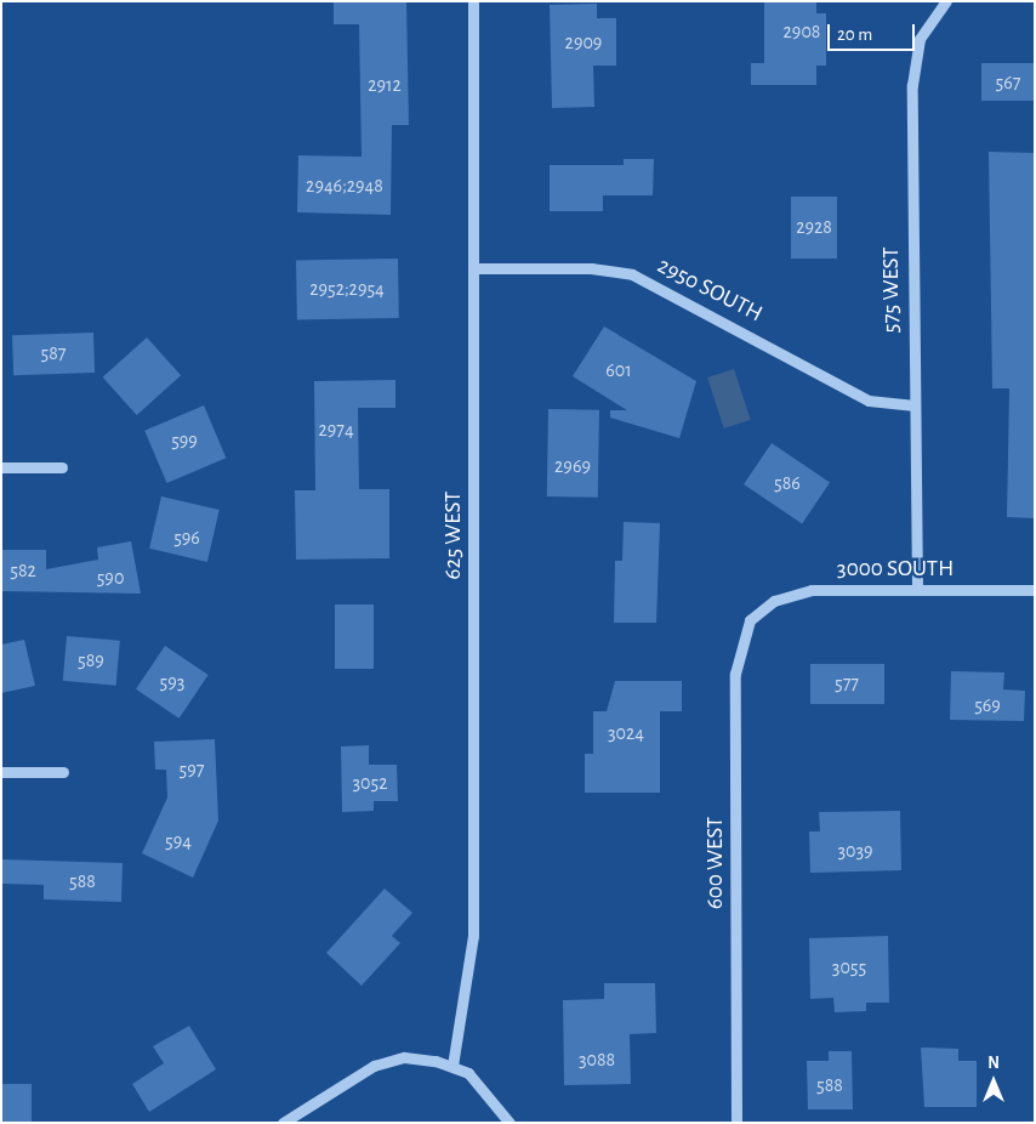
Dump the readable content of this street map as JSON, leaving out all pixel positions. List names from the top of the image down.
{
  "streets": {
    "street": [
      "2950 SOUTH",
      "575 WEST",
      "625 WEST",
      "3000 SOUTH",
      "600 WEST"
    ]
  },
  "crossings": [
    ["2950 SOUTH", "575 WEST"],
    ["2950 SOUTH", "625 WEST"],
    ["575 WEST", "3000 SOUTH"],
    ["3000 SOUTH", "600 WEST"]
  ],
  "house_numbers": [
    "2908",
    "2909",
    "567",
    "2912",
    "2946;2948",
    "2928",
    "2952;2954",
    "587",
    "601",
    "2974",
    "599",
    "2969",
    "586",
    "596",
    "582",
    "590",
    "589",
    "593",
    "577",
    "569",
    "3024",
    "597",
    "3052",
    "594",
    "3039",
    "588",
    "3055",
    "3088",
    "588"
  ],
  "scale_bar": "20 m",
  "north": "top"
}
